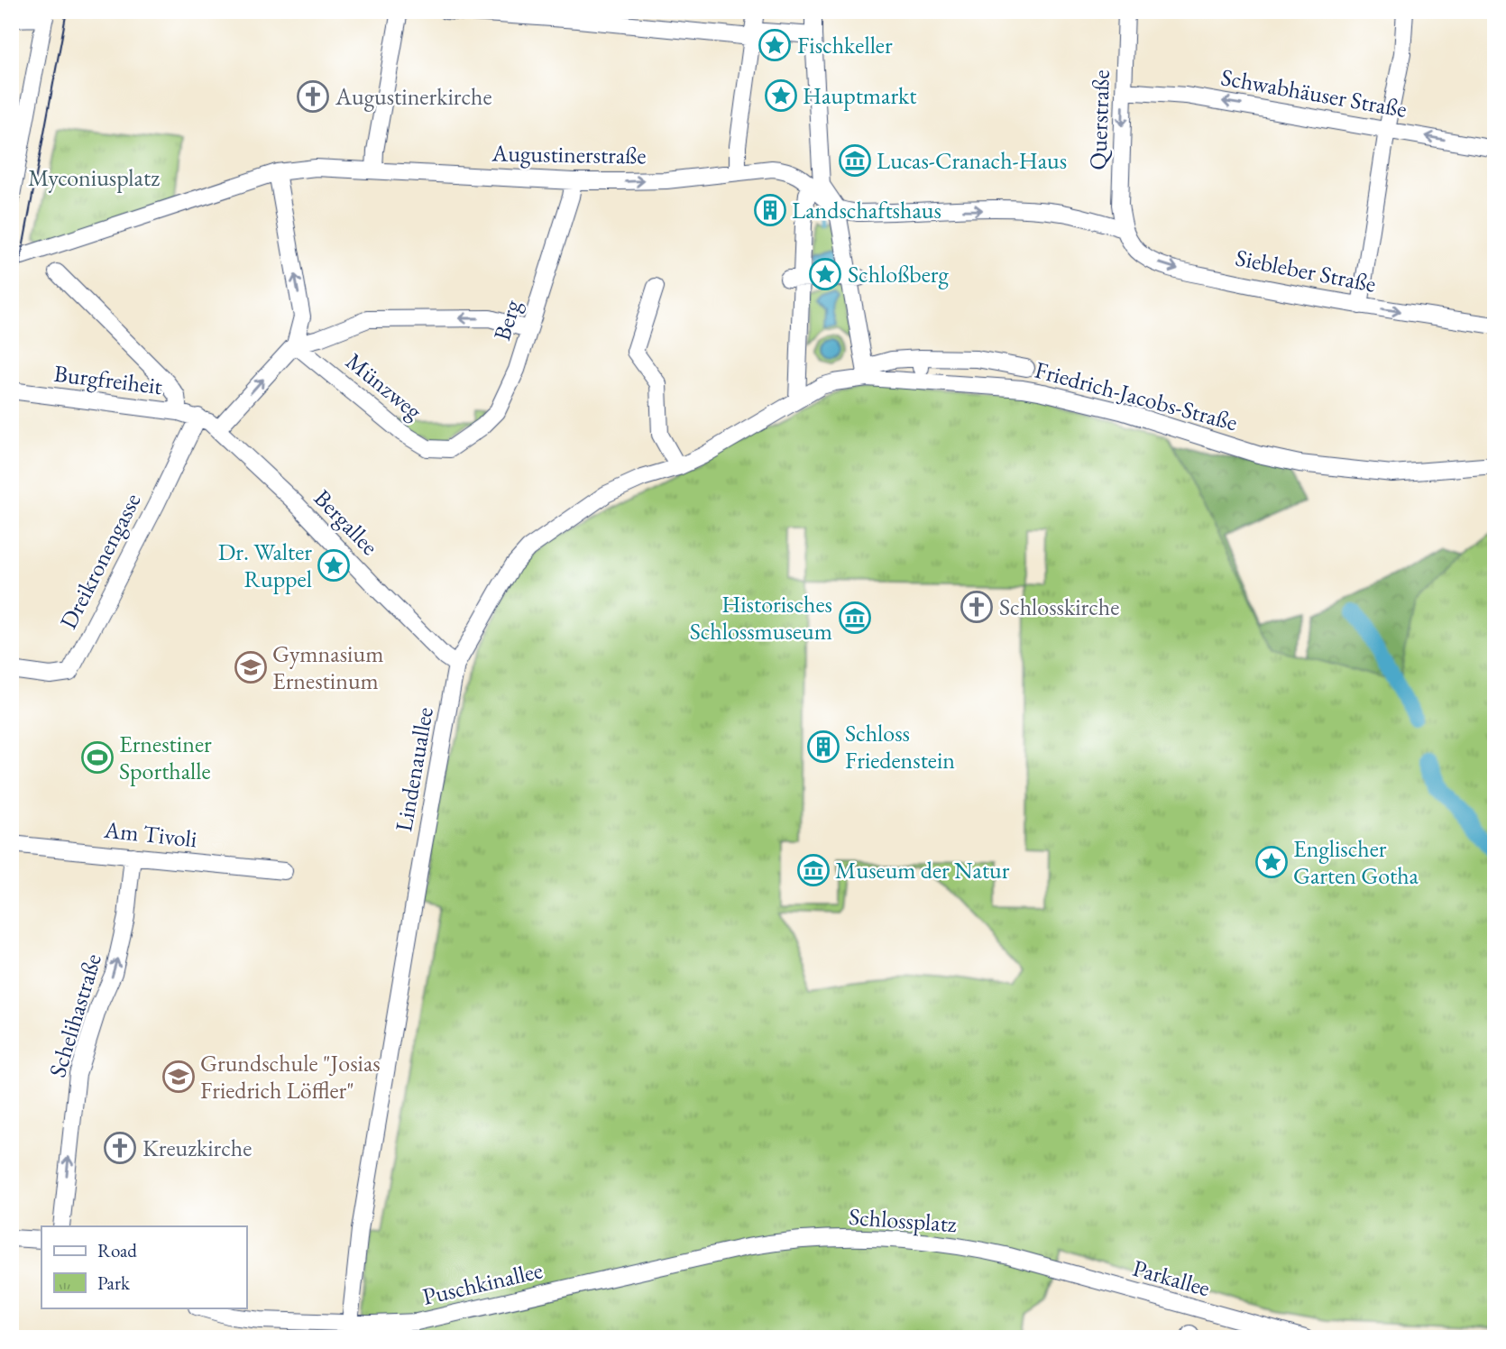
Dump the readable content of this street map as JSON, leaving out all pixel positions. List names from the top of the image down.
{
  "streets": {
    "street": [
      "Schwabhäuser Straße",
      "Querstraße",
      "Augustinerstraße",
      "Siebleber Straße",
      "Berg",
      "Burgfreiheit",
      "Münzweg",
      "Friedrich-Jacobs-Straße",
      "Bergallee",
      "Dreikronengasse",
      "Lindenauallee",
      "Am Tivoli",
      "Schelihastraße",
      "Schlossplatz",
      "Parkallee",
      "Puschkinallee"
    ]
  },
  "crossings": [
    ["Schwabhäuser Straße", "Querstraße"],
    ["Querstraße", "Siebleber Straße"],
    ["Augustinerstraße", "Berg"],
    ["Berg", "Münzweg"],
    ["Burgfreiheit", "Bergallee"],
    ["Burgfreiheit", "Dreikronengasse"],
    ["Friedrich-Jacobs-Straße", "Lindenauallee"],
    ["Bergallee", "Dreikronengasse"],
    ["Bergallee", "Lindenauallee"],
    ["Lindenauallee", "Puschkinallee"],
    ["Am Tivoli", "Schelihastraße"],
    ["Schlossplatz", "Parkallee"],
    ["Schlossplatz", "Puschkinallee"]
  ],
  "one_way": [
    "Schwabhäuser Straße",
    "Querstraße",
    "Siebleber Straße",
    "Schelihastraße"
  ],
  "parks": ["Myconiusplatz"],
  "places": {
    "place": [
      "Fischkeller",
      "Hauptmarkt",
      "Schloßberg",
      "Dr. Walter Ruppel",
      "Englischer Garten Gotha"
    ],
    "church": ["Augustinerkirche", "Schlosskirche", "Kreuzkirche"],
    "museum": ["Lucas-Cranach-Haus", "Historisches Schlossmuseum", "Museum der Natur"],
    "building": ["Landschaftshaus", "Schloss Friedenstein"],
    "school or university": ["Gymnasium Ernestinum", "Grundschule \"Josias Friedrich Löffler\""],
    "sports": ["Ernestiner Sporthalle"]
  },
  "legend": ["Road", "Park"]
}
